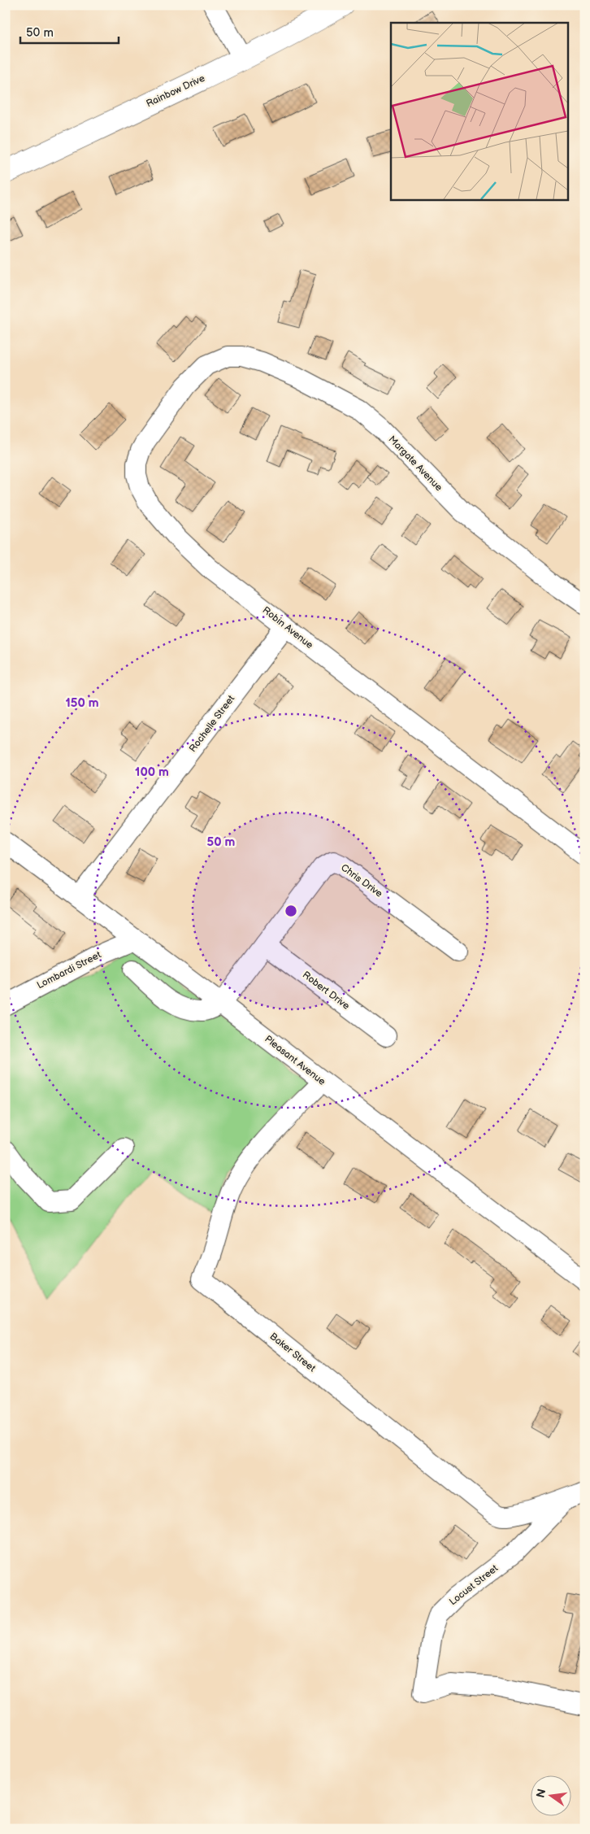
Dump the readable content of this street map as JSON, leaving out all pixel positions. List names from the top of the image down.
{
  "streets": {
    "main road": ["Rainbow Drive"],
    "street": [
      "Margate Avenue",
      "Robin Avenue",
      "Rochelle Street",
      "Chris Drive",
      "Lombardi Street",
      "Robert Drive",
      "Pleasant Avenue",
      "Baker Street",
      "Locust Street"
    ]
  },
  "crossings": [
    ["Margate Avenue", "Robin Avenue"],
    ["Robin Avenue", "Rochelle Street"],
    ["Rochelle Street", "Pleasant Avenue"],
    ["Chris Drive", "Robert Drive"],
    ["Chris Drive", "Pleasant Avenue"],
    ["Lombardi Street", "Pleasant Avenue"],
    ["Pleasant Avenue", "Baker Street"],
    ["Baker Street", "Locust Street"]
  ],
  "scale_bar": "50 m",
  "north": "left",
  "rings": ["150 m", "100 m", "50 m"]
}
